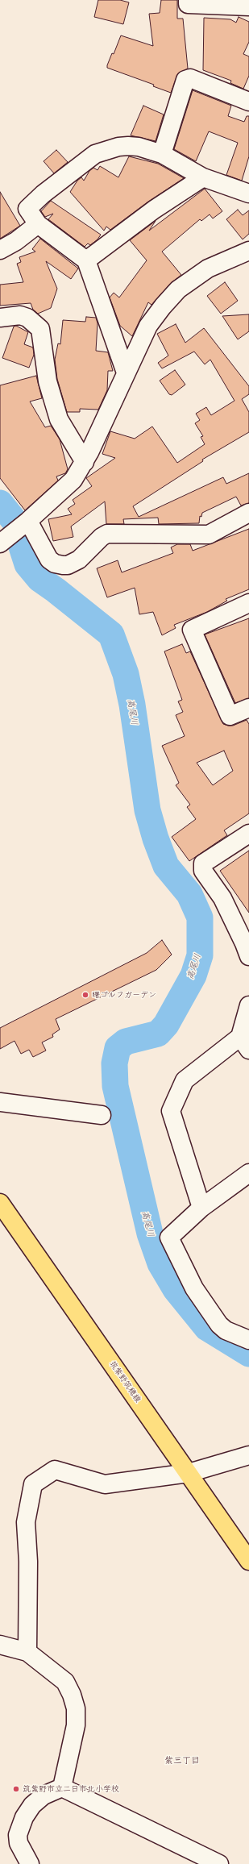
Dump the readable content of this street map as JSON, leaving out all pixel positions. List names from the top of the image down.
{
  "streets": {
    "main road": ["筑紫野筑穂線"]
  },
  "districts": ["紫三丁目"],
  "water": ["高尾川"],
  "places": ["曙ゴルフガーデン", "筑紫野市立二日市北小学校"]
}
